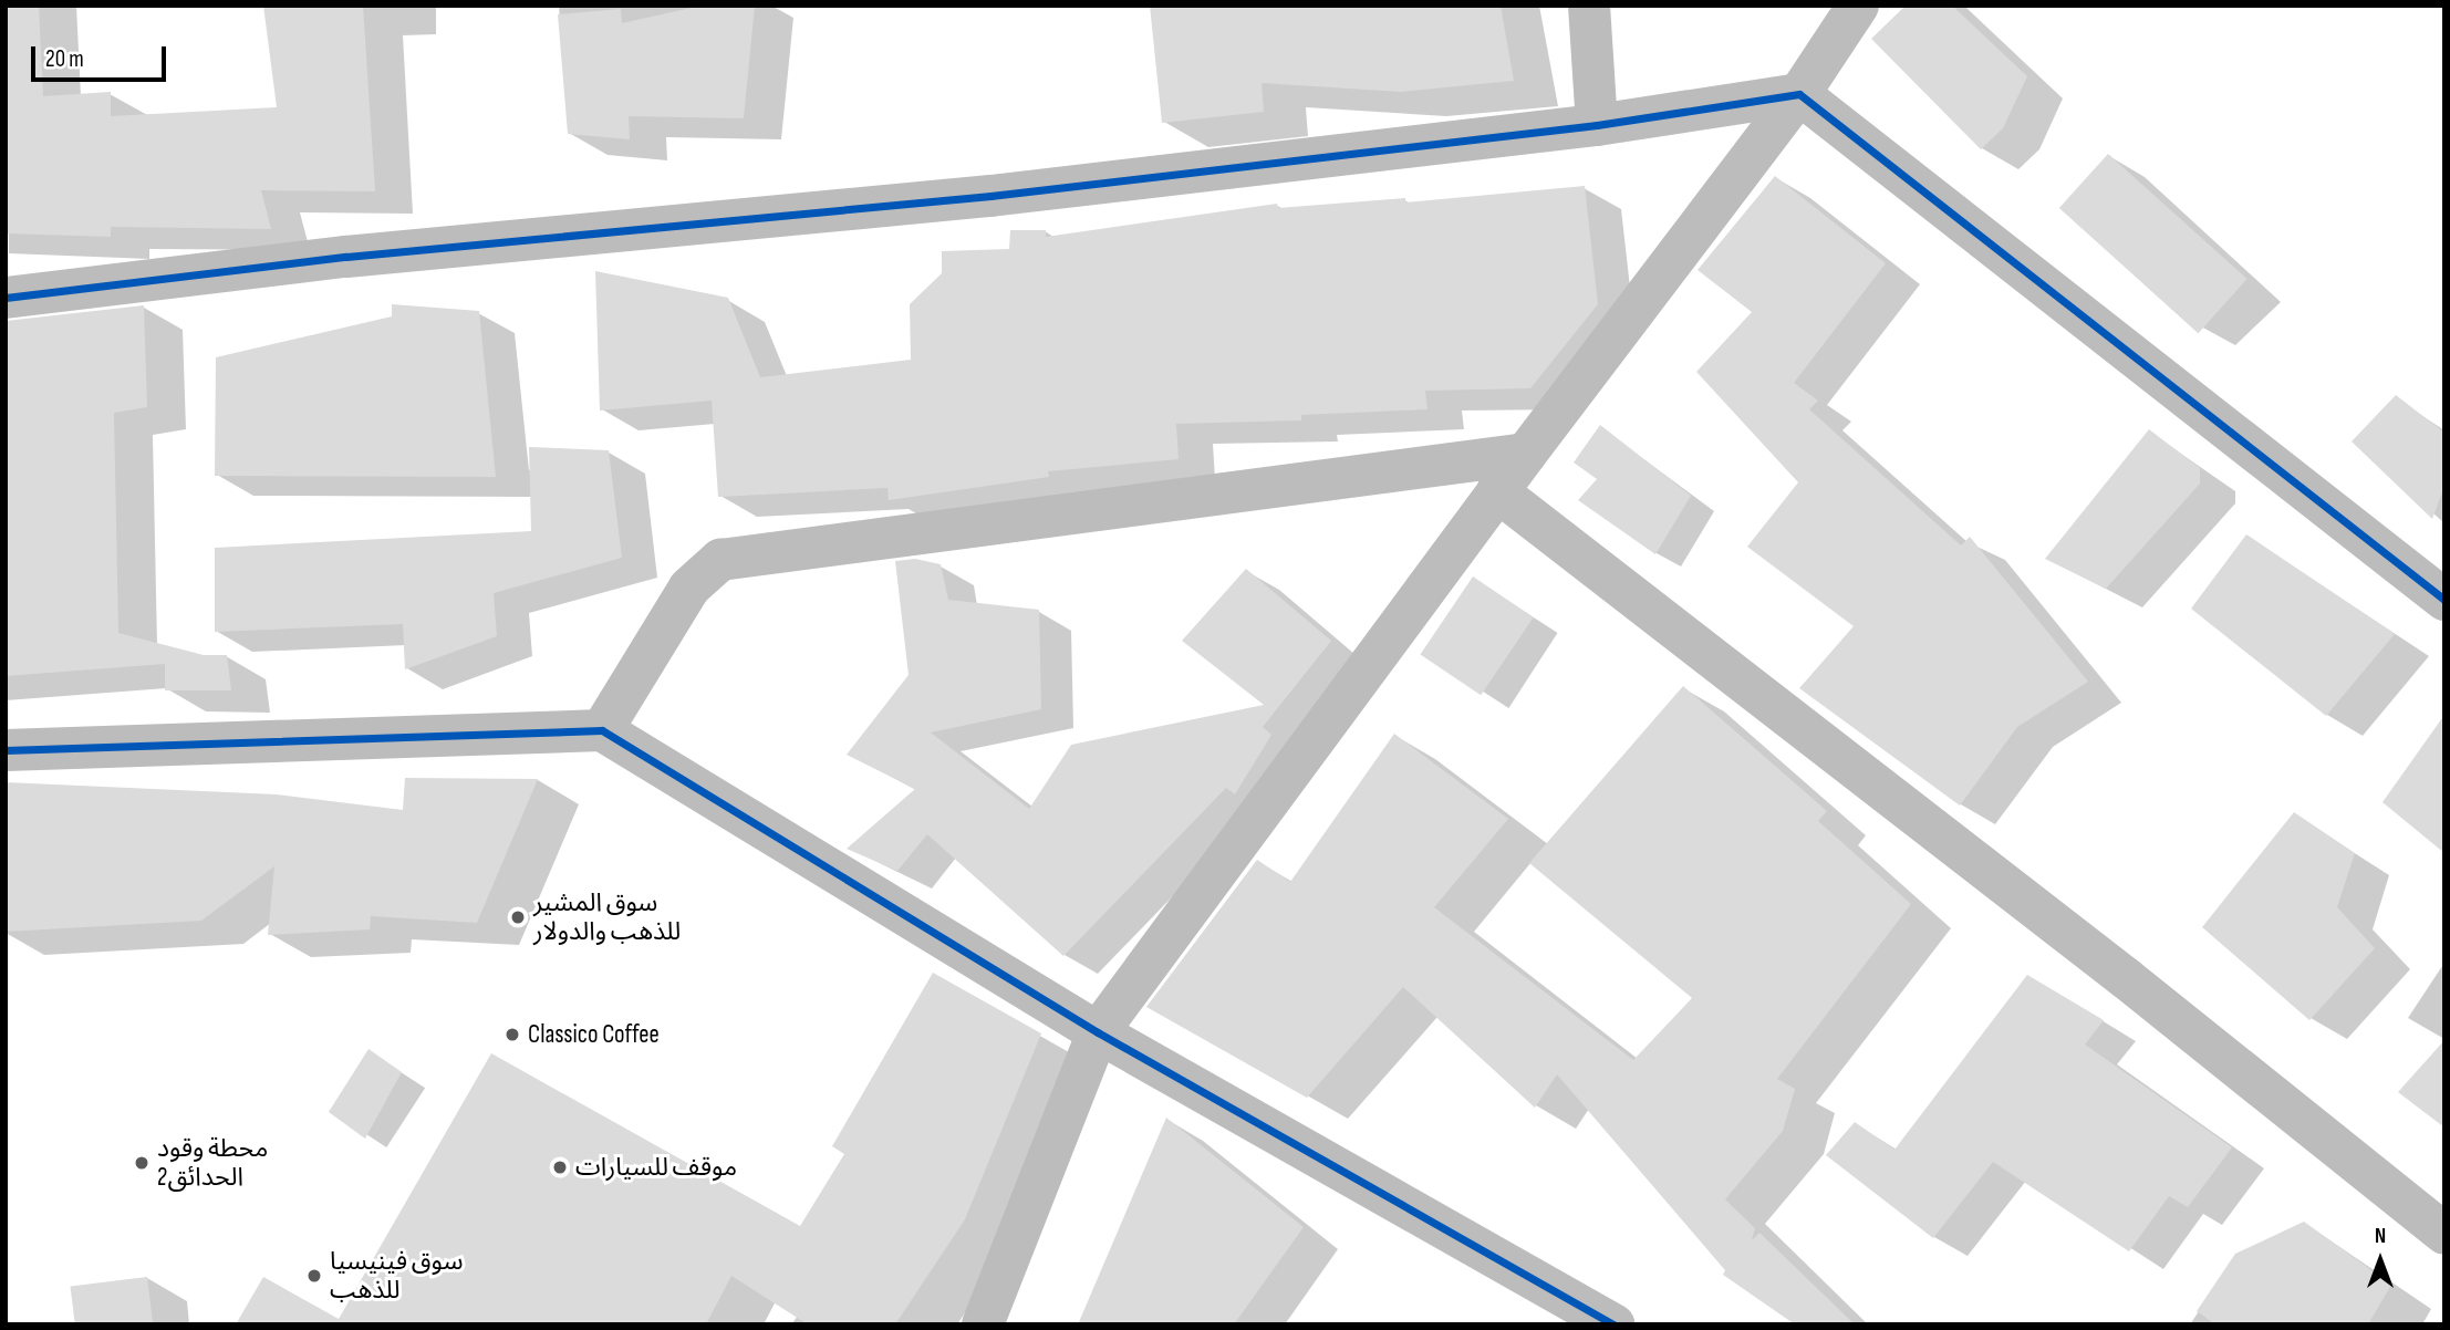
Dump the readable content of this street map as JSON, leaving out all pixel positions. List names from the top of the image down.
{
  "places": [
    "سوق المشير للذهب والدولار",
    "Classico Coffee",
    "محطة وقود الحدائق2",
    "موقف للسيارات",
    "سوق فينيسيا للذهب"
  ],
  "scale_bar": "20 m",
  "north": "top"
}
